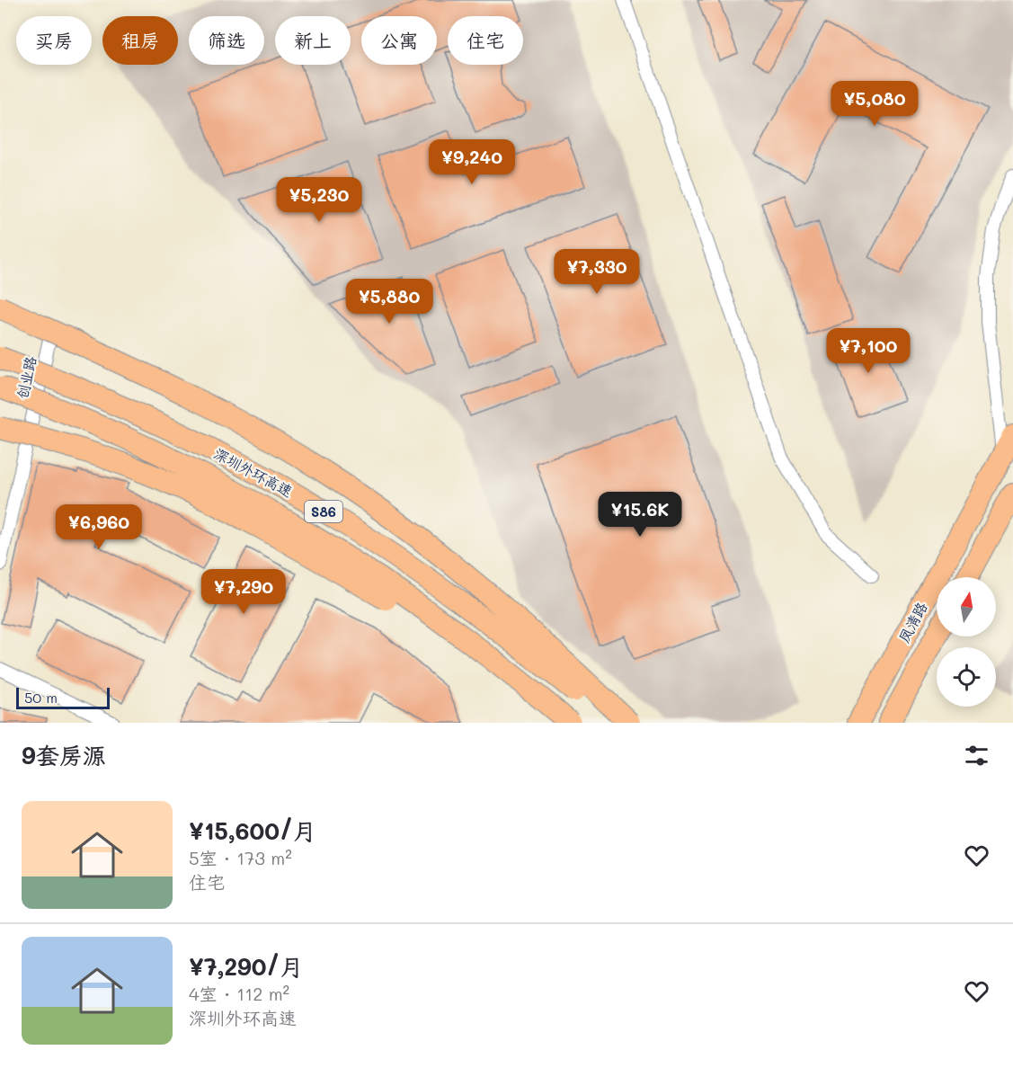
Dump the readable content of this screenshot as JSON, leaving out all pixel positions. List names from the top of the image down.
{
  "streets": {
    "highway": ["深圳外环高速", "S86", "凤清路"],
    "street": ["创业路"]
  },
  "scale_bar": "50 m",
  "north": "top",
  "page": {
    "chip": [
      "买房",
      "租房",
      "筛选",
      "新上",
      "公寓",
      "住宅"
    ],
    "price": [
      "¥5,080",
      "¥9,240",
      "¥5,230",
      "¥7,330",
      "¥5,880",
      "¥7,100",
      "¥15.6K",
      "¥6,960",
      "¥7,290"
    ],
    "scale": "50 m",
    "heading": "9套房源",
    "list": [
      {
        "name": "¥15,600/月",
        "note": "5室 · 173 m² · 住宅"
      },
      {
        "name": "¥7,290/月",
        "note": "4室 · 112 m² · 深圳外环高速"
      }
    ]
  }
}
